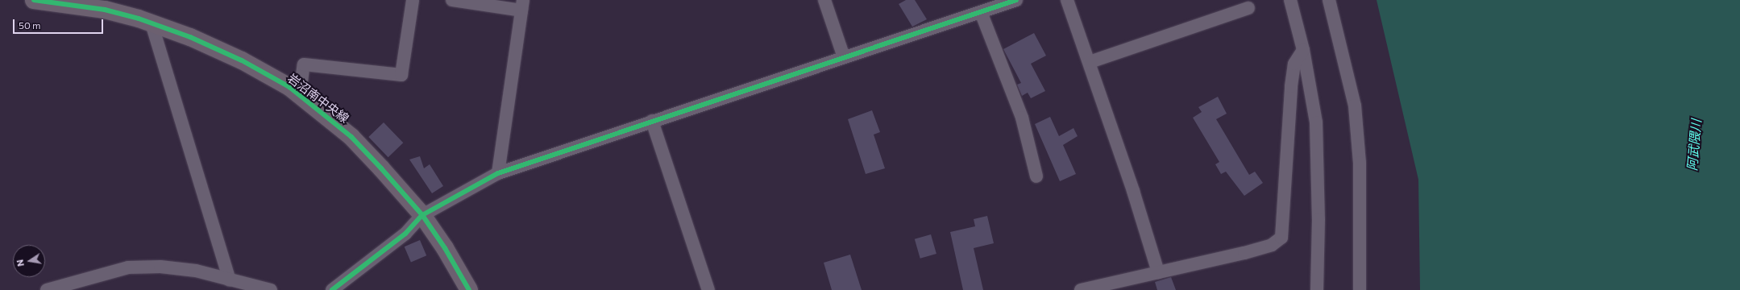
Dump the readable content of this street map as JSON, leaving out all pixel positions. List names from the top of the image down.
{
  "streets": {
    "street": ["岩沼南中央線"]
  },
  "water": ["阿武隈川"],
  "scale_bar": "50 m",
  "north": "left"
}
